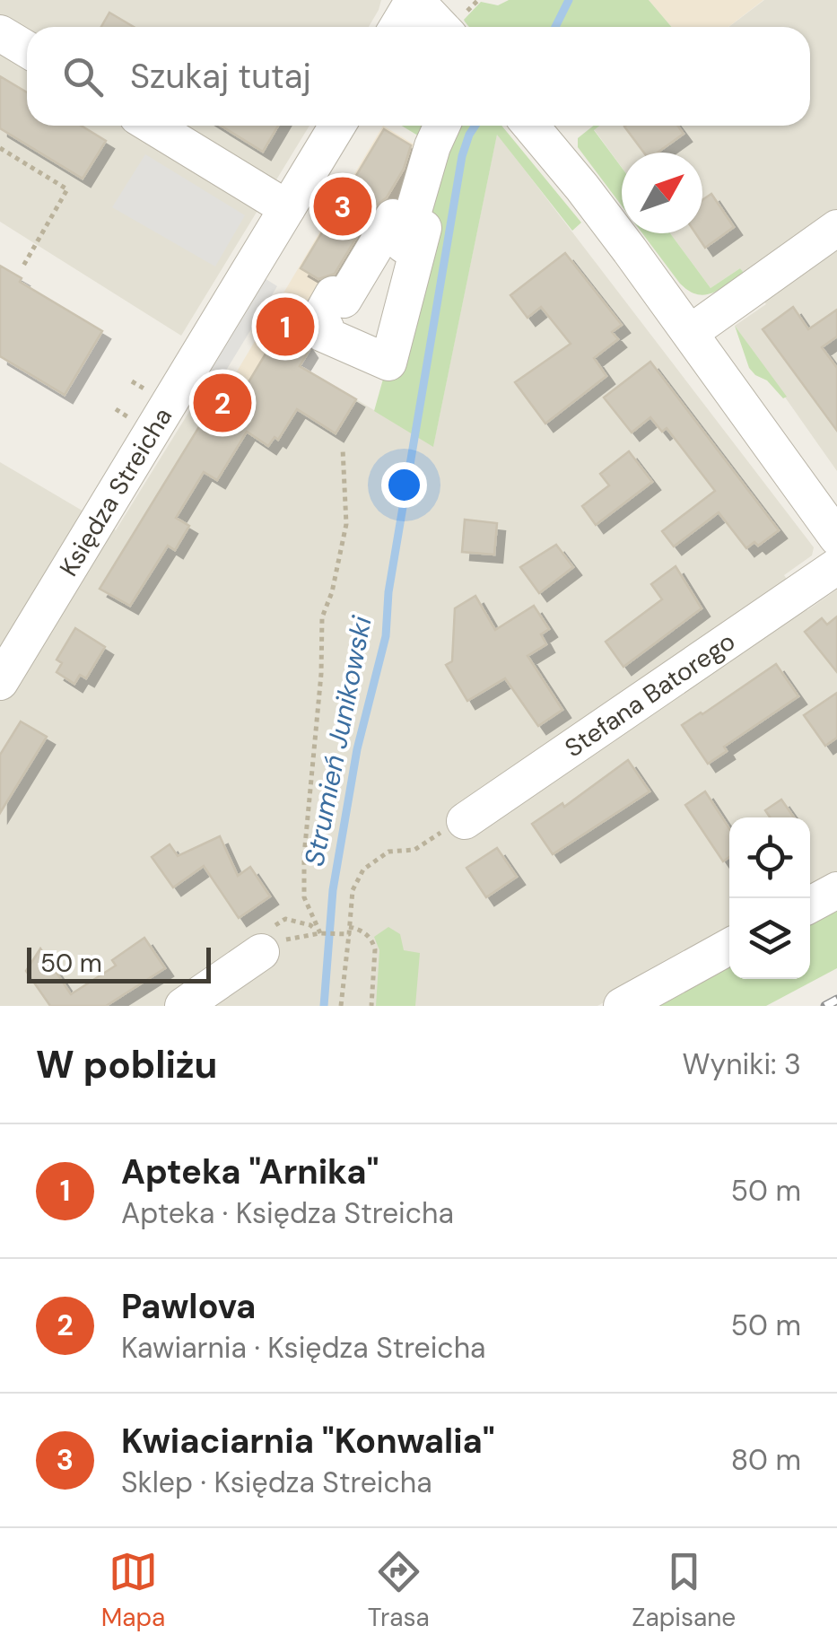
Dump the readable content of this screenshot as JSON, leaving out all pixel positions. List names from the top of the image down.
{
  "streets": {
    "street": ["Księdza Streicha", "Stefana Batorego"]
  },
  "water": ["Strumień Junikowski"],
  "scale_bar": "50 m",
  "north": "top right",
  "page": {
    "search": "Szukaj tutaj",
    "pins": ["3", "1", "2"],
    "scale": "50 m",
    "heading": ["W pobliżu", "Wyniki: 3"],
    "list": [
      {
        "mark": "1",
        "name": "Apteka \"Arnika\"",
        "note": "Apteka · Księdza Streicha",
        "value": "50 m"
      },
      {
        "mark": "2",
        "name": "Pawlova",
        "note": "Kawiarnia · Księdza Streicha",
        "value": "50 m"
      },
      {
        "mark": "3",
        "name": "Kwiaciarnia \"Konwalia\"",
        "note": "Sklep · Księdza Streicha",
        "value": "80 m"
      }
    ],
    "nav": ["Mapa", "Trasa", "Zapisane"]
  }
}
